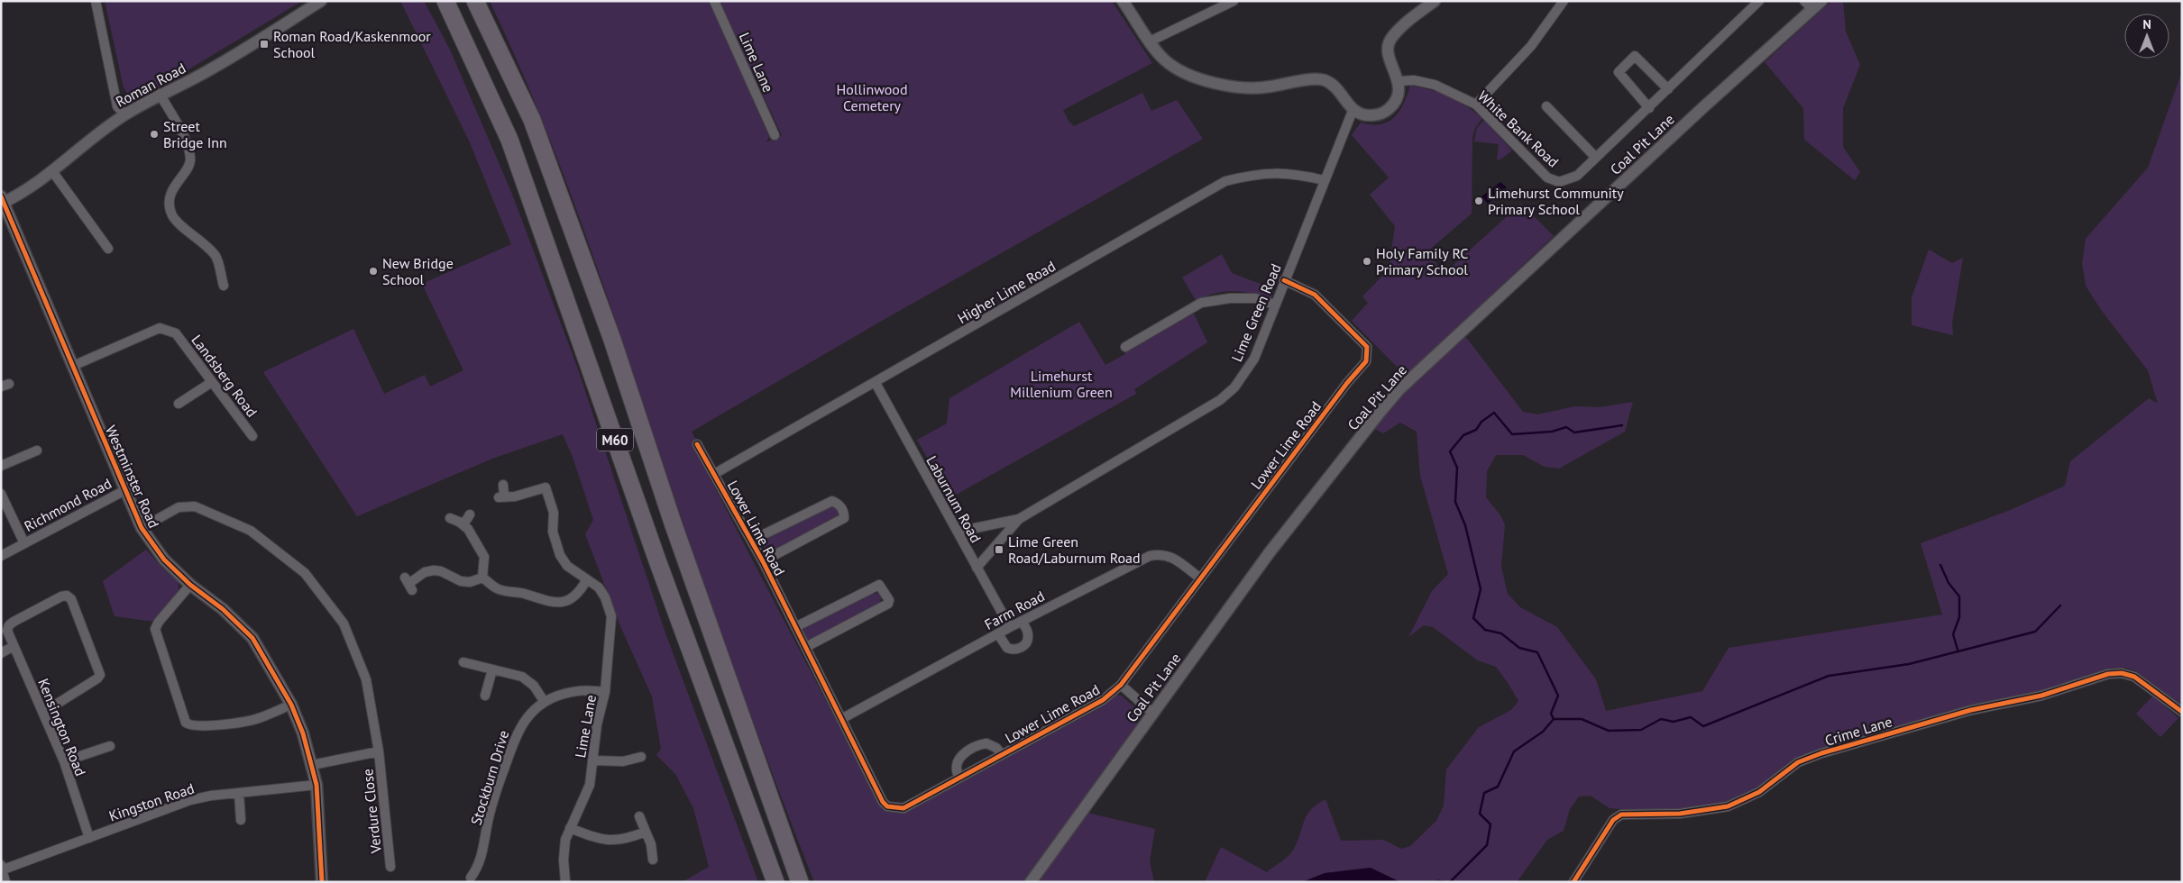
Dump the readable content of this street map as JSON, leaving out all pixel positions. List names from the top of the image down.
{
  "streets": {
    "highway": ["M60"],
    "street": [
      "Lime Lane",
      "Roman Road",
      "White Bank Road",
      "Coal Pit Lane",
      "Higher Lime Road",
      "Lime Green Road",
      "Landsberg Road",
      "Lower Lime Road",
      "Westminster Road",
      "Laburnum Road",
      "Richmond Road",
      "Farm Road",
      "Kensington Road",
      "Crime Lane",
      "Stockburn Drive",
      "Kingston Road",
      "Verdure Close"
    ]
  },
  "crossings": [
    ["Lime Lane", "Stockburn Drive"],
    ["Roman Road", "Westminster Road"],
    ["Coal Pit Lane", "Lower Lime Road"],
    ["Higher Lime Road", "Lime Green Road"],
    ["Higher Lime Road", "Lower Lime Road"],
    ["Higher Lime Road", "Laburnum Road"],
    ["Lime Green Road", "Lower Lime Road"],
    ["Lime Green Road", "Laburnum Road"],
    ["Landsberg Road", "Westminster Road"],
    ["Lower Lime Road", "Farm Road"],
    ["Westminster Road", "Richmond Road"],
    ["Westminster Road", "Kingston Road"],
    ["Westminster Road", "Verdure Close"],
    ["Laburnum Road", "Farm Road"],
    ["Kensington Road", "Kingston Road"]
  ],
  "parks": ["Hollinwood Cemetery", "Limehurst Millenium Green"],
  "places": {
    "transit": ["Roman Road/Kaskenmoor School", "Lime Green Road/Laburnum Road"],
    "other": [
      "Street Bridge Inn",
      "Limehurst Community Primary School",
      "Holy Family RC Primary School",
      "New Bridge School"
    ]
  },
  "north": "top"
}
